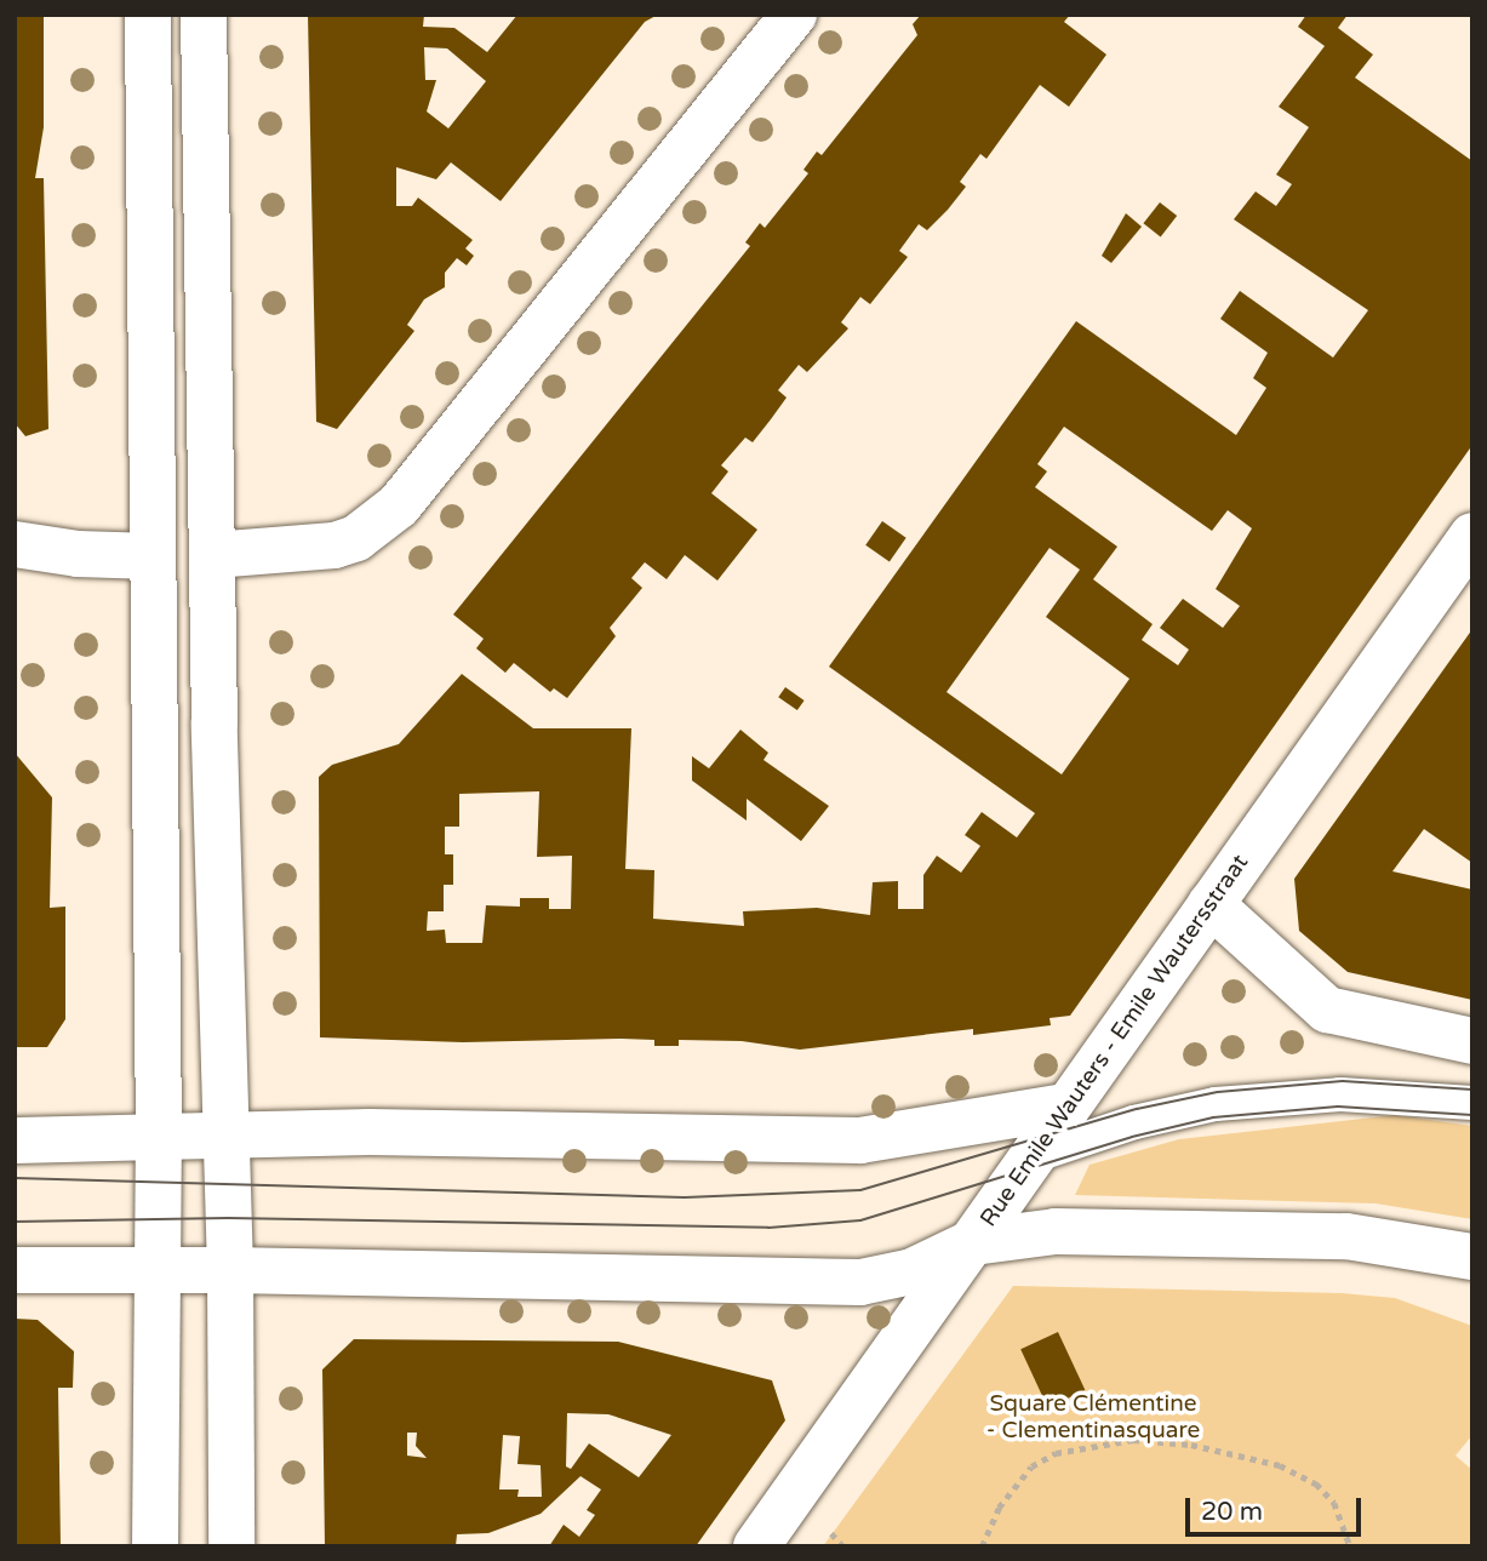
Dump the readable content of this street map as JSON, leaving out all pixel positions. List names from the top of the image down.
{
  "streets": {
    "street": ["Rue Emile Wauters - Emile Wautersstraat"]
  },
  "parks": ["Square Clémentine - Clementinasquare"],
  "scale_bar": "20 m"
}
